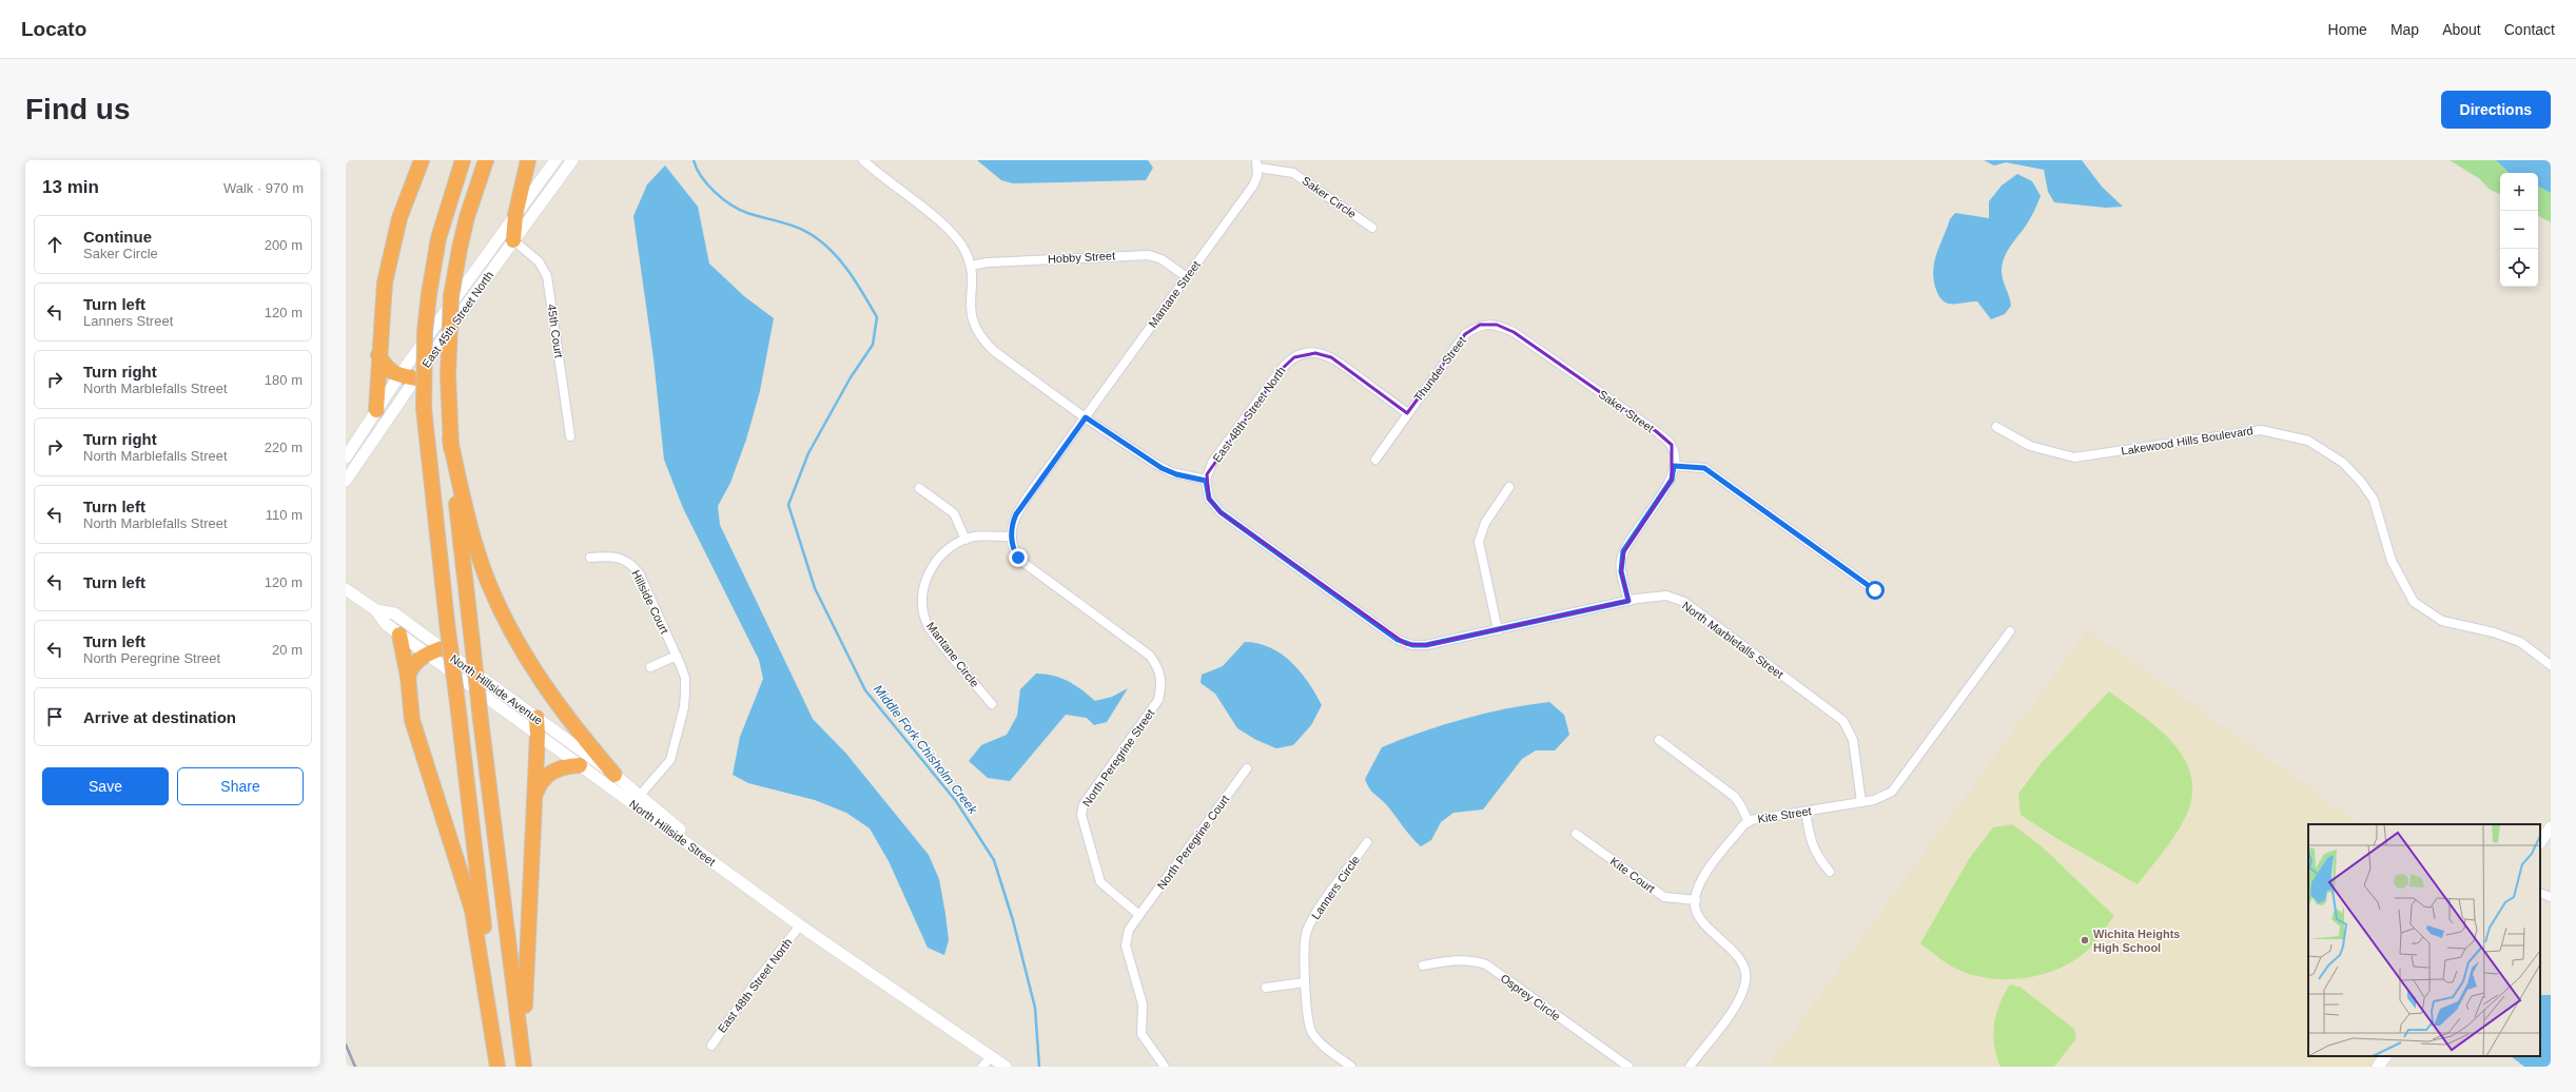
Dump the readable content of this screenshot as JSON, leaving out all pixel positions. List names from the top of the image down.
{
  "streets": {
    "main road": ["East 45th Street North", "North Hillside Avenue", "North Hillside Street"],
    "street": [
      "Saker Circle",
      "Hobby Street",
      "Mantane Street",
      "45th Court",
      "Thunder Street",
      "Saker Street",
      "East 48th Street North",
      "Lakewood Hills Boulevard",
      "Hillside Court",
      "North Marblefalls Street",
      "Mantane Circle",
      "North Peregrine Street",
      "Kite Street",
      "North Peregrine Court",
      "Kite Court",
      "Lanners Circle",
      "Osprey Circle"
    ]
  },
  "crossings": [
    ["Saker Circle", "Mantane Street"],
    ["Hobby Street", "Mantane Street"],
    ["Mantane Street", "Mantane Circle"],
    ["Mantane Street", "North Peregrine Street"],
    ["East 45th Street North", "45th Court"],
    ["Thunder Street", "Saker Street"],
    ["Thunder Street", "East 48th Street North"],
    ["East 48th Street North", "North Marblefalls Street"],
    ["Hillside Court", "North Hillside Avenue"],
    ["Hillside Court", "North Hillside Street"],
    ["North Marblefalls Street", "Kite Street"],
    ["Mantane Circle", "North Peregrine Street"],
    ["North Hillside Avenue", "North Hillside Street"],
    ["North Peregrine Street", "North Peregrine Court"],
    ["Kite Street", "Kite Court"]
  ],
  "water": ["Middle Fork Chisholm Creek"],
  "places": ["Wichita Heights High School"],
  "page": {
    "header": "Locato",
    "nav": [
      "Home",
      "Map",
      "About",
      "Contact"
    ],
    "buttons": [
      "Directions",
      ["Save", "Share"]
    ],
    "title": "Find us",
    "heading": ["13 min", "Walk · 970 m"],
    "map_buttons": ["+", "−"],
    "list": [
      ["Continue", "Saker Circle", "200 m"],
      ["Turn left", "Lanners Street", "120 m"],
      ["Turn right", "North Marblefalls Street", "180 m"],
      ["Turn right", "North Marblefalls Street", "220 m"],
      ["Turn left", "North Marblefalls Street", "110 m"],
      ["Turn left", "120 m"],
      ["Turn left", "North Peregrine Street", "20 m"],
      "Arrive at destination"
    ]
  }
}
